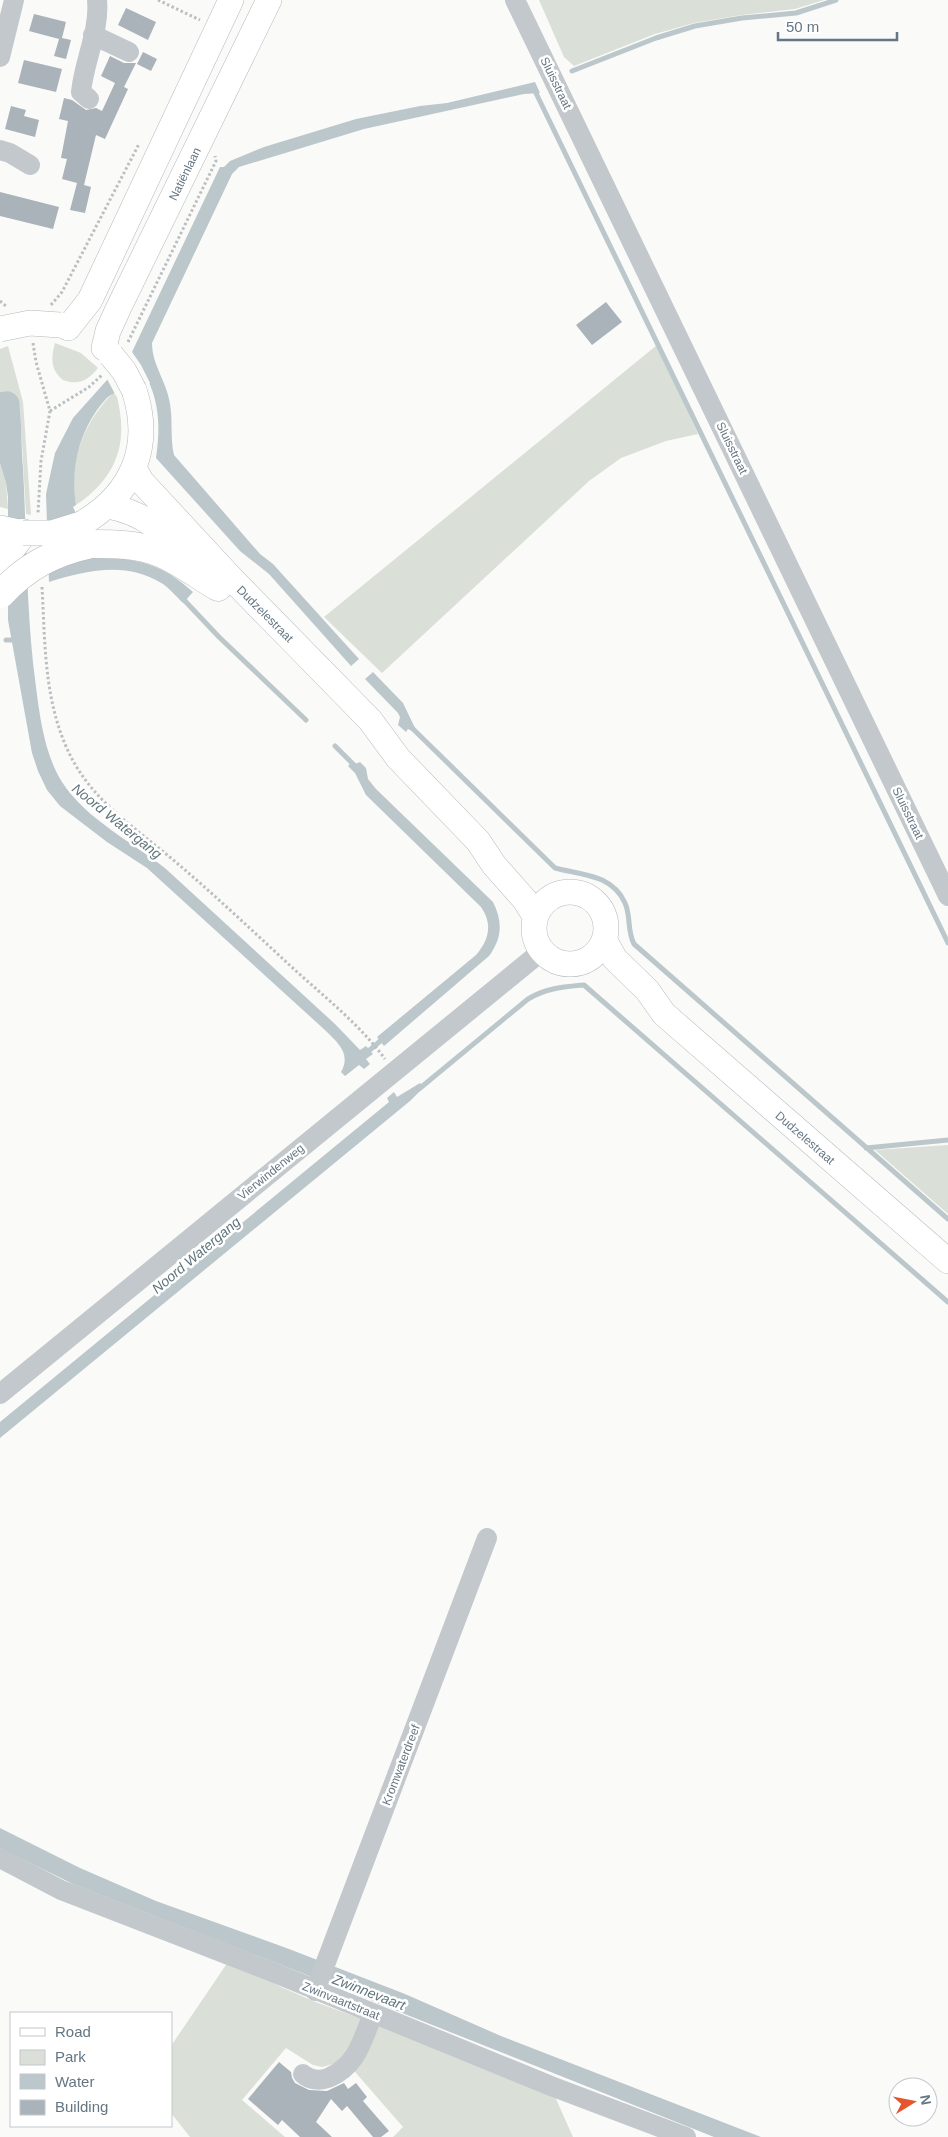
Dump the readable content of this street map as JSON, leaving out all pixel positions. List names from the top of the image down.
{
  "streets": {
    "main road": ["Natiënlaan", "Dudzelestraat"],
    "street": [
      "Sluisstraat",
      "Vierwindenweg",
      "Kromwaterdreef",
      "Zwinvaartstraat"
    ]
  },
  "crossings": [
    ["Dudzelestraat", "Vierwindenweg"],
    ["Kromwaterdreef", "Zwinvaartstraat"]
  ],
  "water": ["Noord Watergang", "Zwinnevaart"],
  "legend": [
    "Road",
    "Park",
    "Water",
    "Building"
  ],
  "scale_bar": "50 m",
  "north": "right"
}
